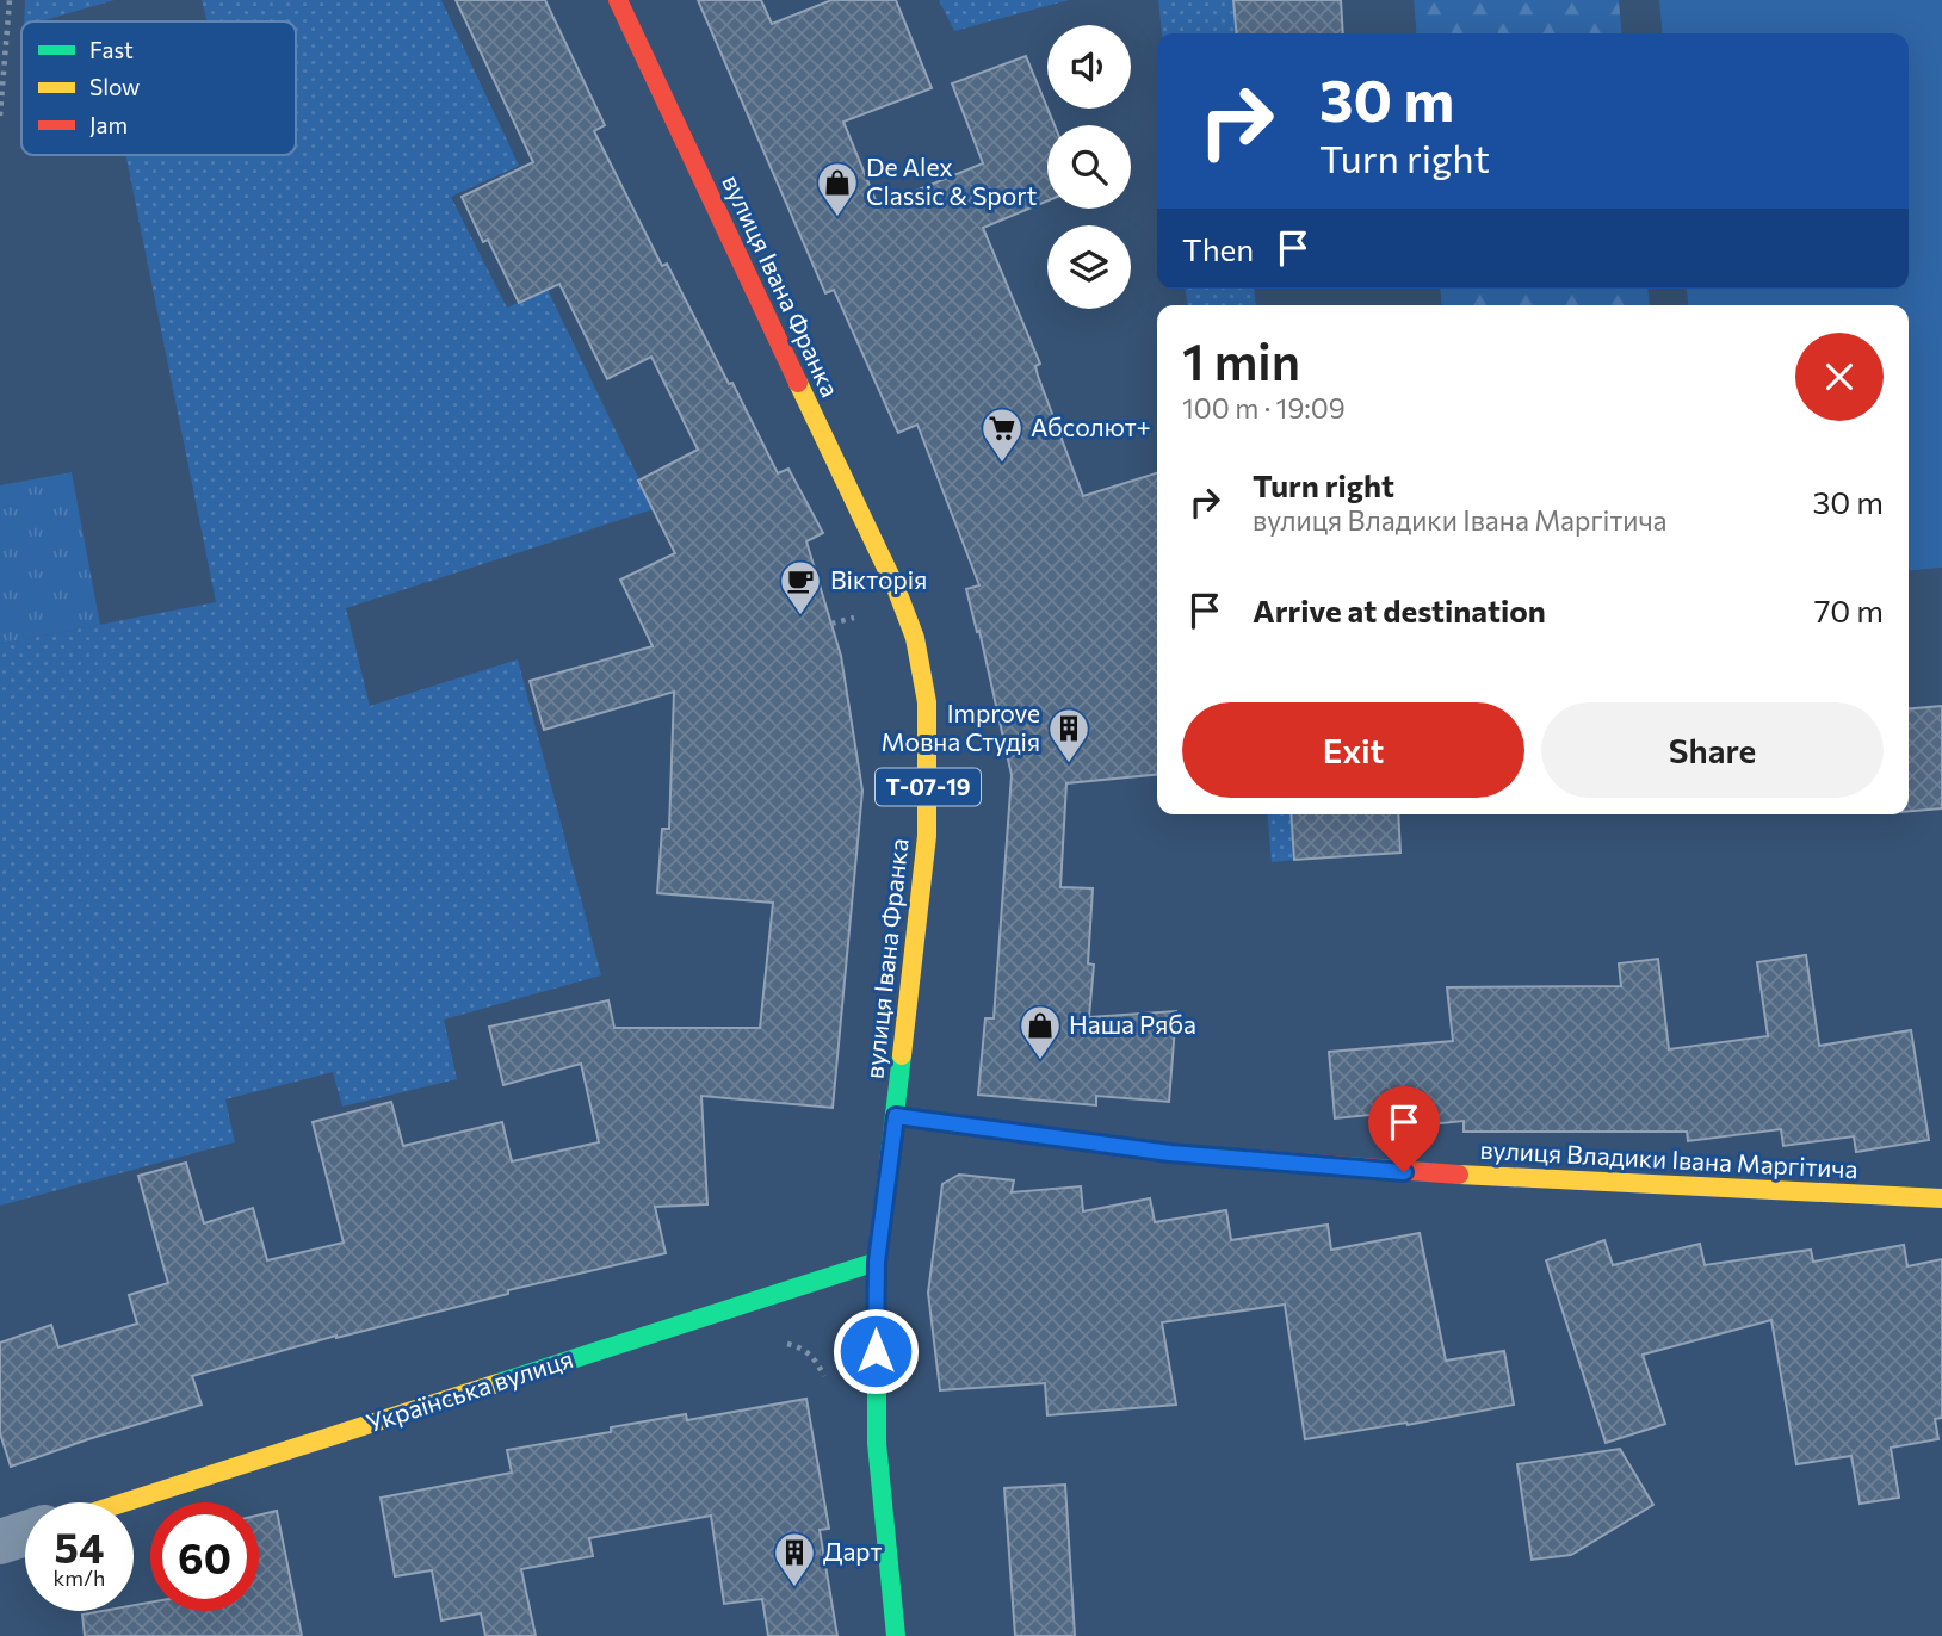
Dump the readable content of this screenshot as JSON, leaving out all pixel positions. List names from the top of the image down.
{
  "streets": {
    "street": [
      "вулиця Івана Франка",
      "Т-07-19",
      "вулиця Владики Івана Маргітича",
      "Українська вулиця"
    ]
  },
  "crossings": [
    ["вулиця Івана Франка", "вулиця Владики Івана Маргітича"],
    ["вулиця Івана Франка", "Українська вулиця"]
  ],
  "places": {
    "shop": ["De Alex Classic & Sport", "Наша Ряба"],
    "supermarket": ["Абсолют+"],
    "cafe": ["Вікторія"],
    "building": ["Improve Мовна Студія", "Дарт"]
  },
  "legend": ["Fast", "Slow", "Jam"],
  "page": {
    "turn": ["30 m", "Turn right"],
    "then": "Then",
    "heading": ["1 min", "100 m · 19:09"],
    "list": [
      {
        "name": "Turn right",
        "note": "вулиця Владики Івана Маргітича",
        "value": "30 m"
      },
      {
        "name": "Arrive at destination",
        "value": "70 m"
      }
    ],
    "buttons": ["Exit", "Share"],
    "speed": "54 km/h",
    "limit": "60"
  }
}
